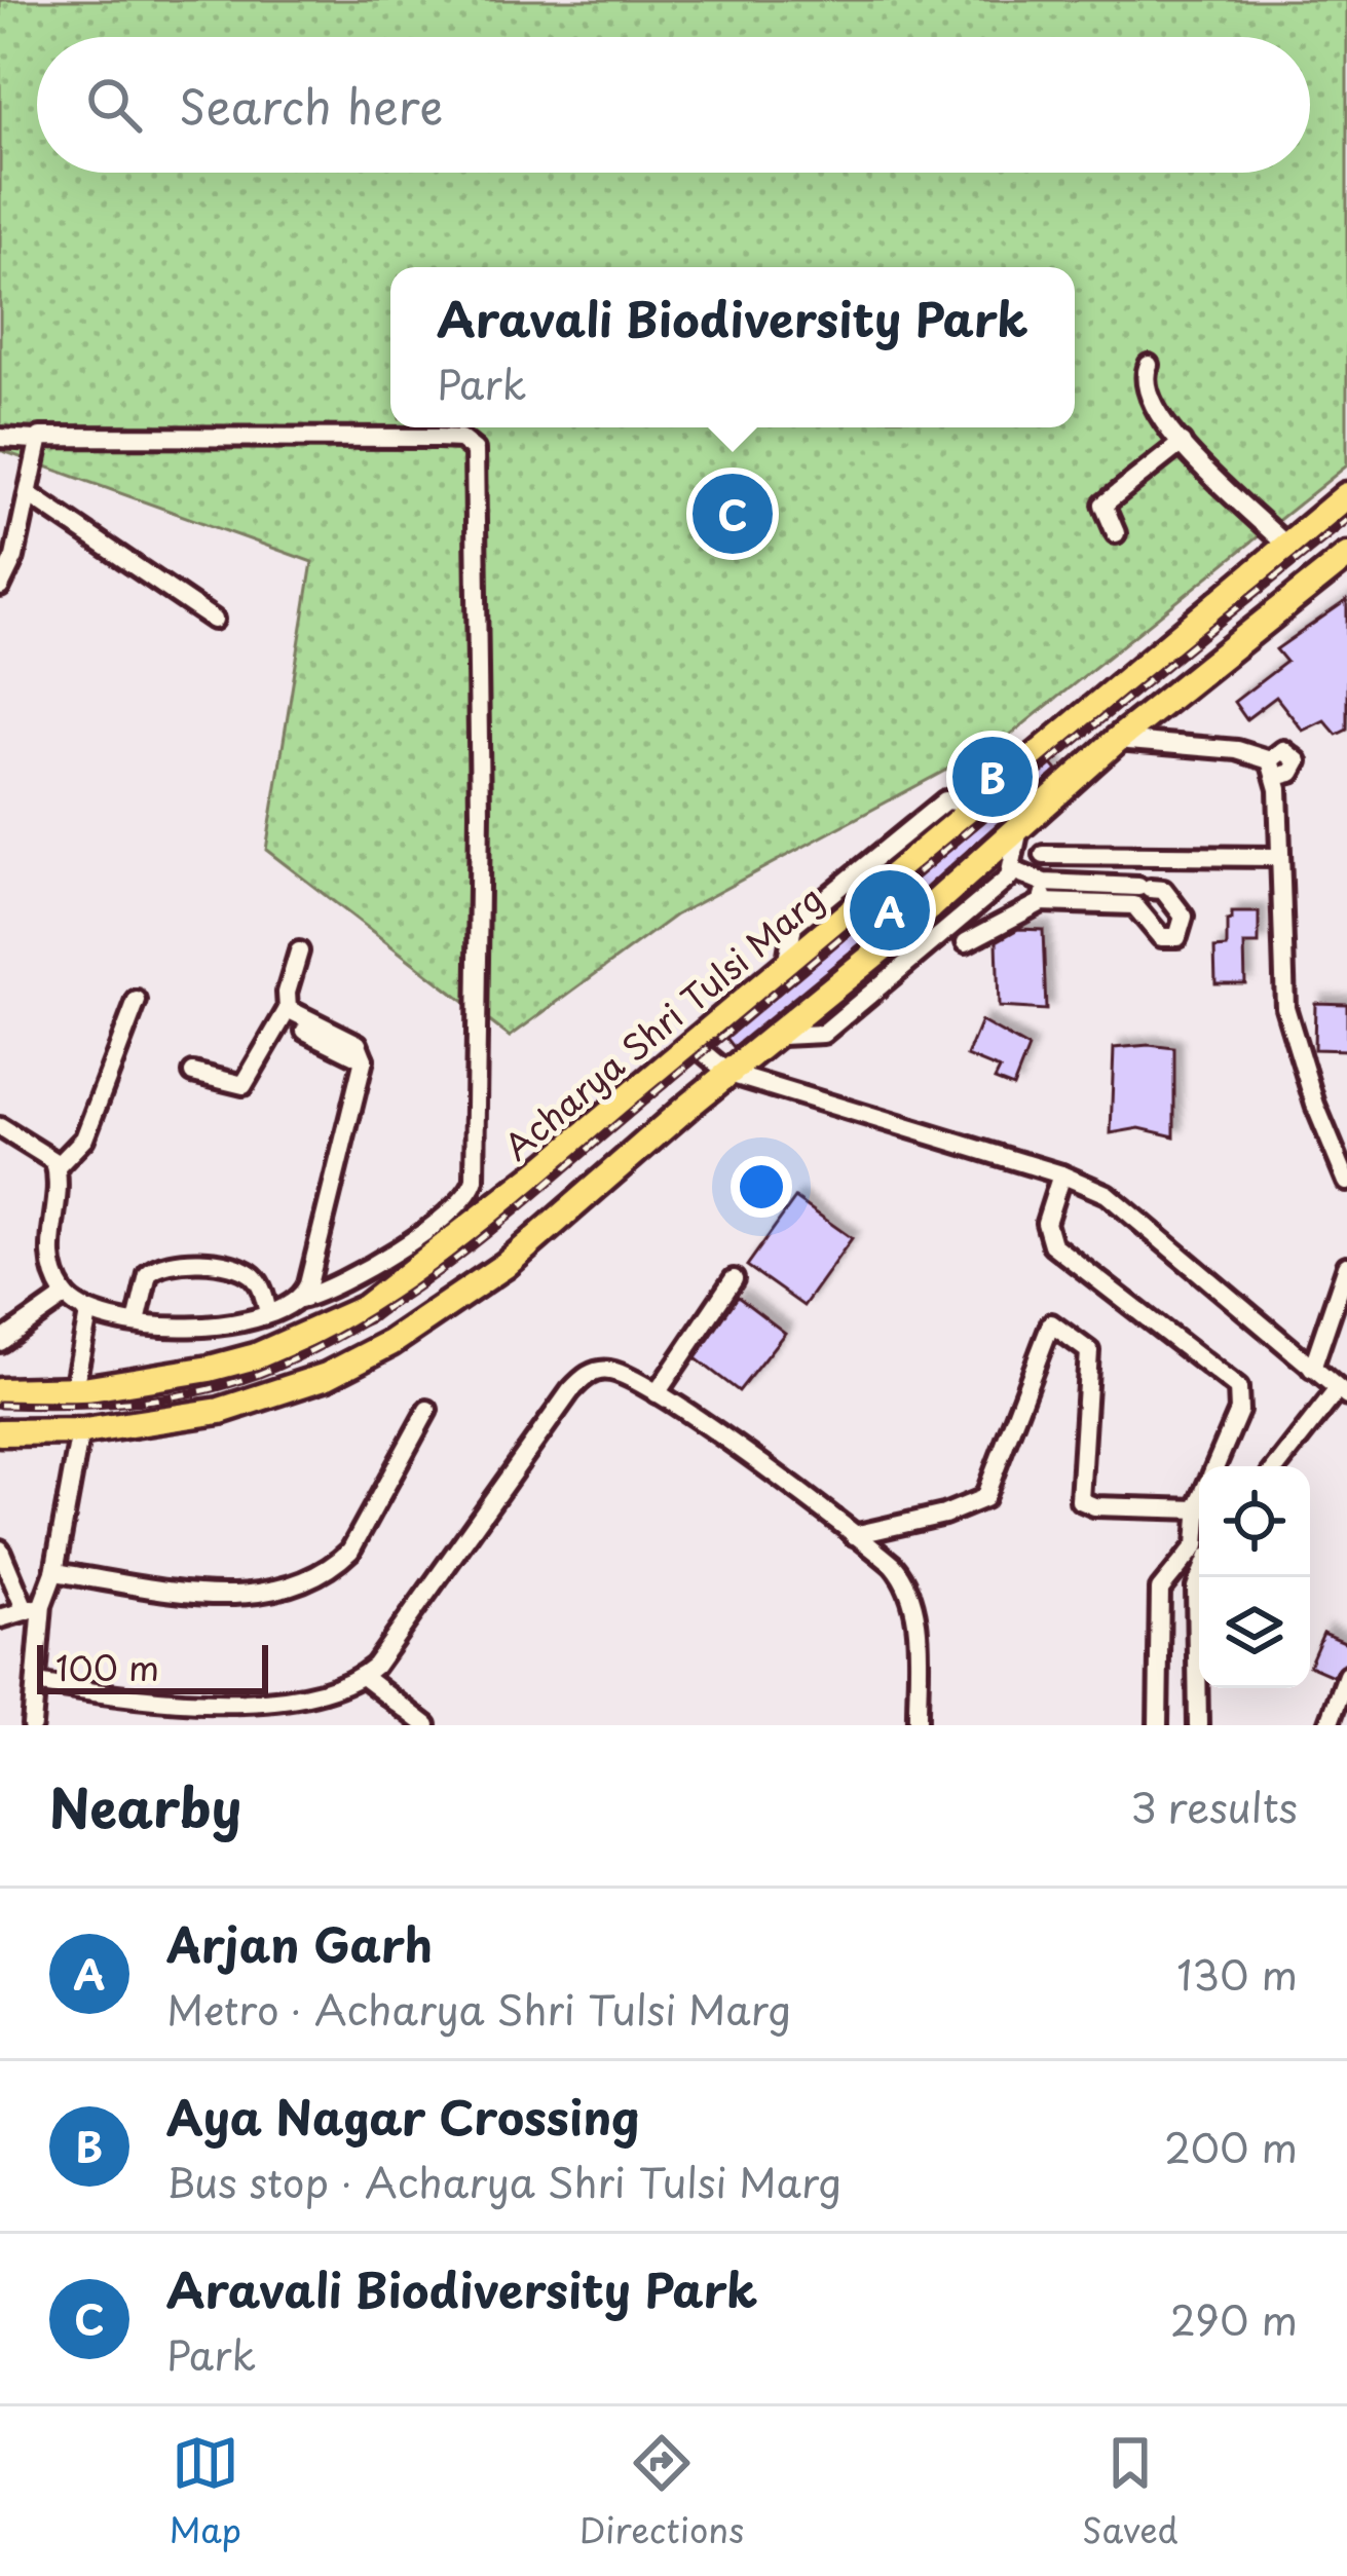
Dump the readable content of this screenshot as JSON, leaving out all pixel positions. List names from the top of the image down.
{
  "streets": {
    "highway": ["Acharya Shri Tulsi Marg"]
  },
  "scale_bar": "100 m",
  "page": {
    "search": "Search here",
    "popup": ["Aravali Biodiversity Park", "Park"],
    "pins": ["C", "B", "A"],
    "scale": "100 m",
    "heading": ["Nearby", "3 results"],
    "list": [
      {
        "mark": "A",
        "name": "Arjan Garh",
        "note": "Metro · Acharya Shri Tulsi Marg",
        "value": "130 m"
      },
      {
        "mark": "B",
        "name": "Aya Nagar Crossing",
        "note": "Bus stop · Acharya Shri Tulsi Marg",
        "value": "200 m"
      },
      {
        "mark": "C",
        "name": "Aravali Biodiversity Park",
        "note": "Park",
        "value": "290 m"
      }
    ],
    "nav": ["Map", "Directions", "Saved"]
  }
}
